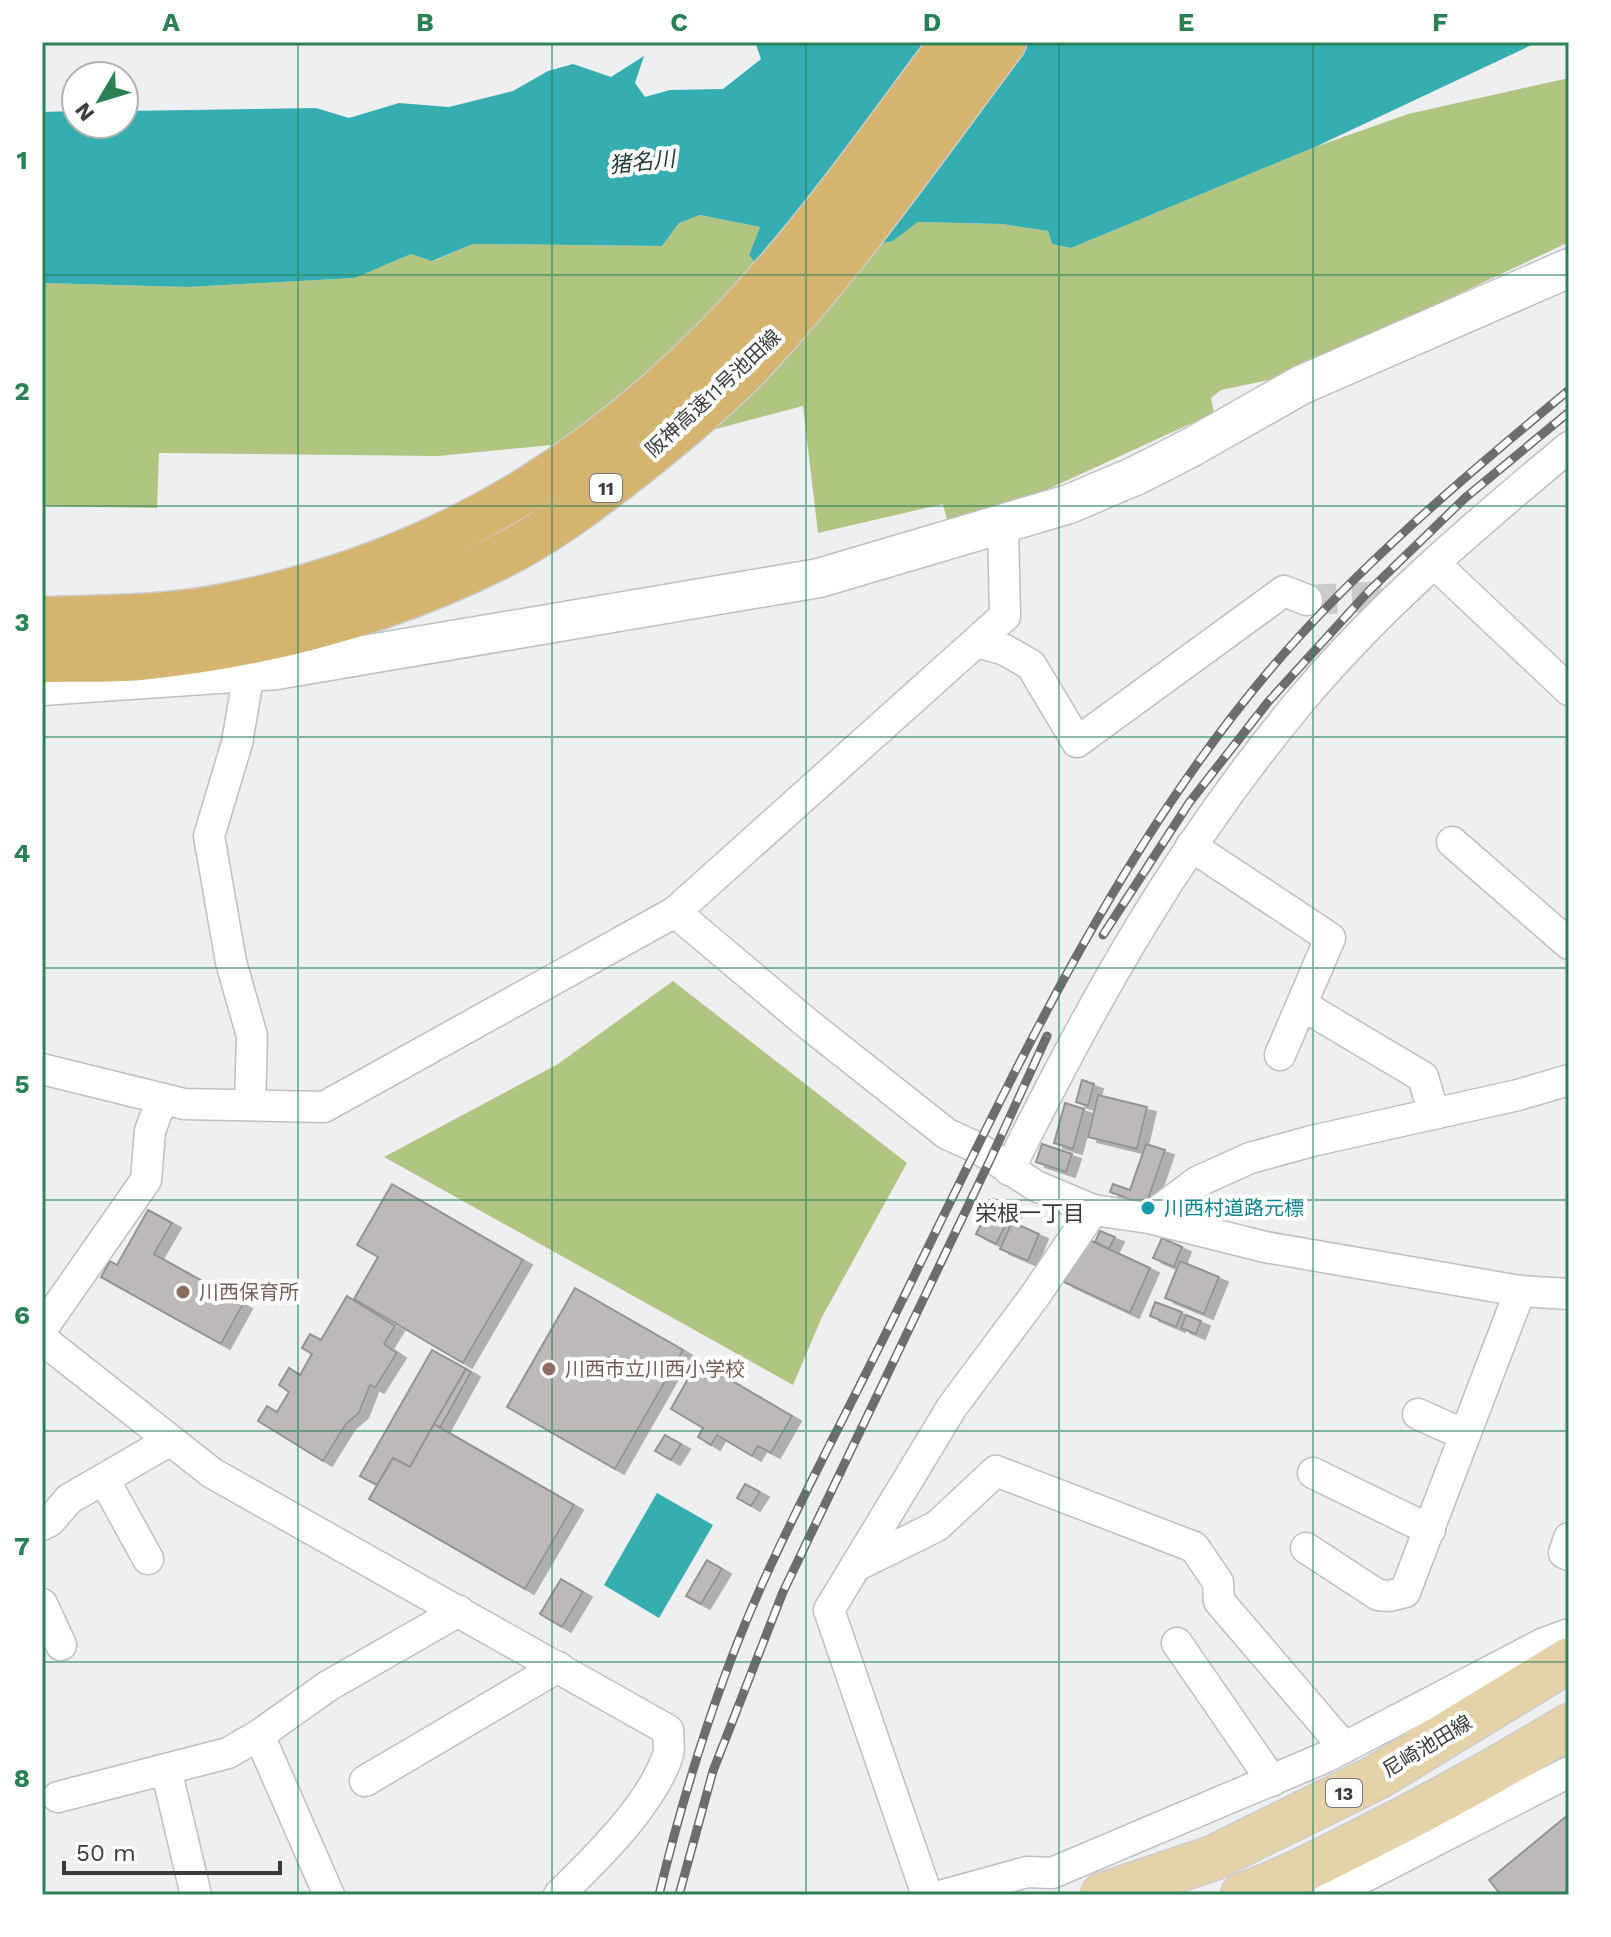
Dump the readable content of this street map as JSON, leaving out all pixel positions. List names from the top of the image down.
{
  "streets": {
    "highway": ["阪神高速11号池田線", "11"],
    "main road": ["尼崎池田線", "13"]
  },
  "districts": ["栄根一丁目"],
  "water": ["猪名川"],
  "places": ["川西村道路元標", "川西保育所", "川西市立川西小学校"],
  "scale_bar": "50 m",
  "north": "bottom left",
  "grid": {
    "columns": [
      "A",
      "B",
      "C",
      "D",
      "E",
      "F"
    ],
    "rows": [
      "1",
      "2",
      "3",
      "4",
      "5",
      "6",
      "7",
      "8"
    ]
  }
}
